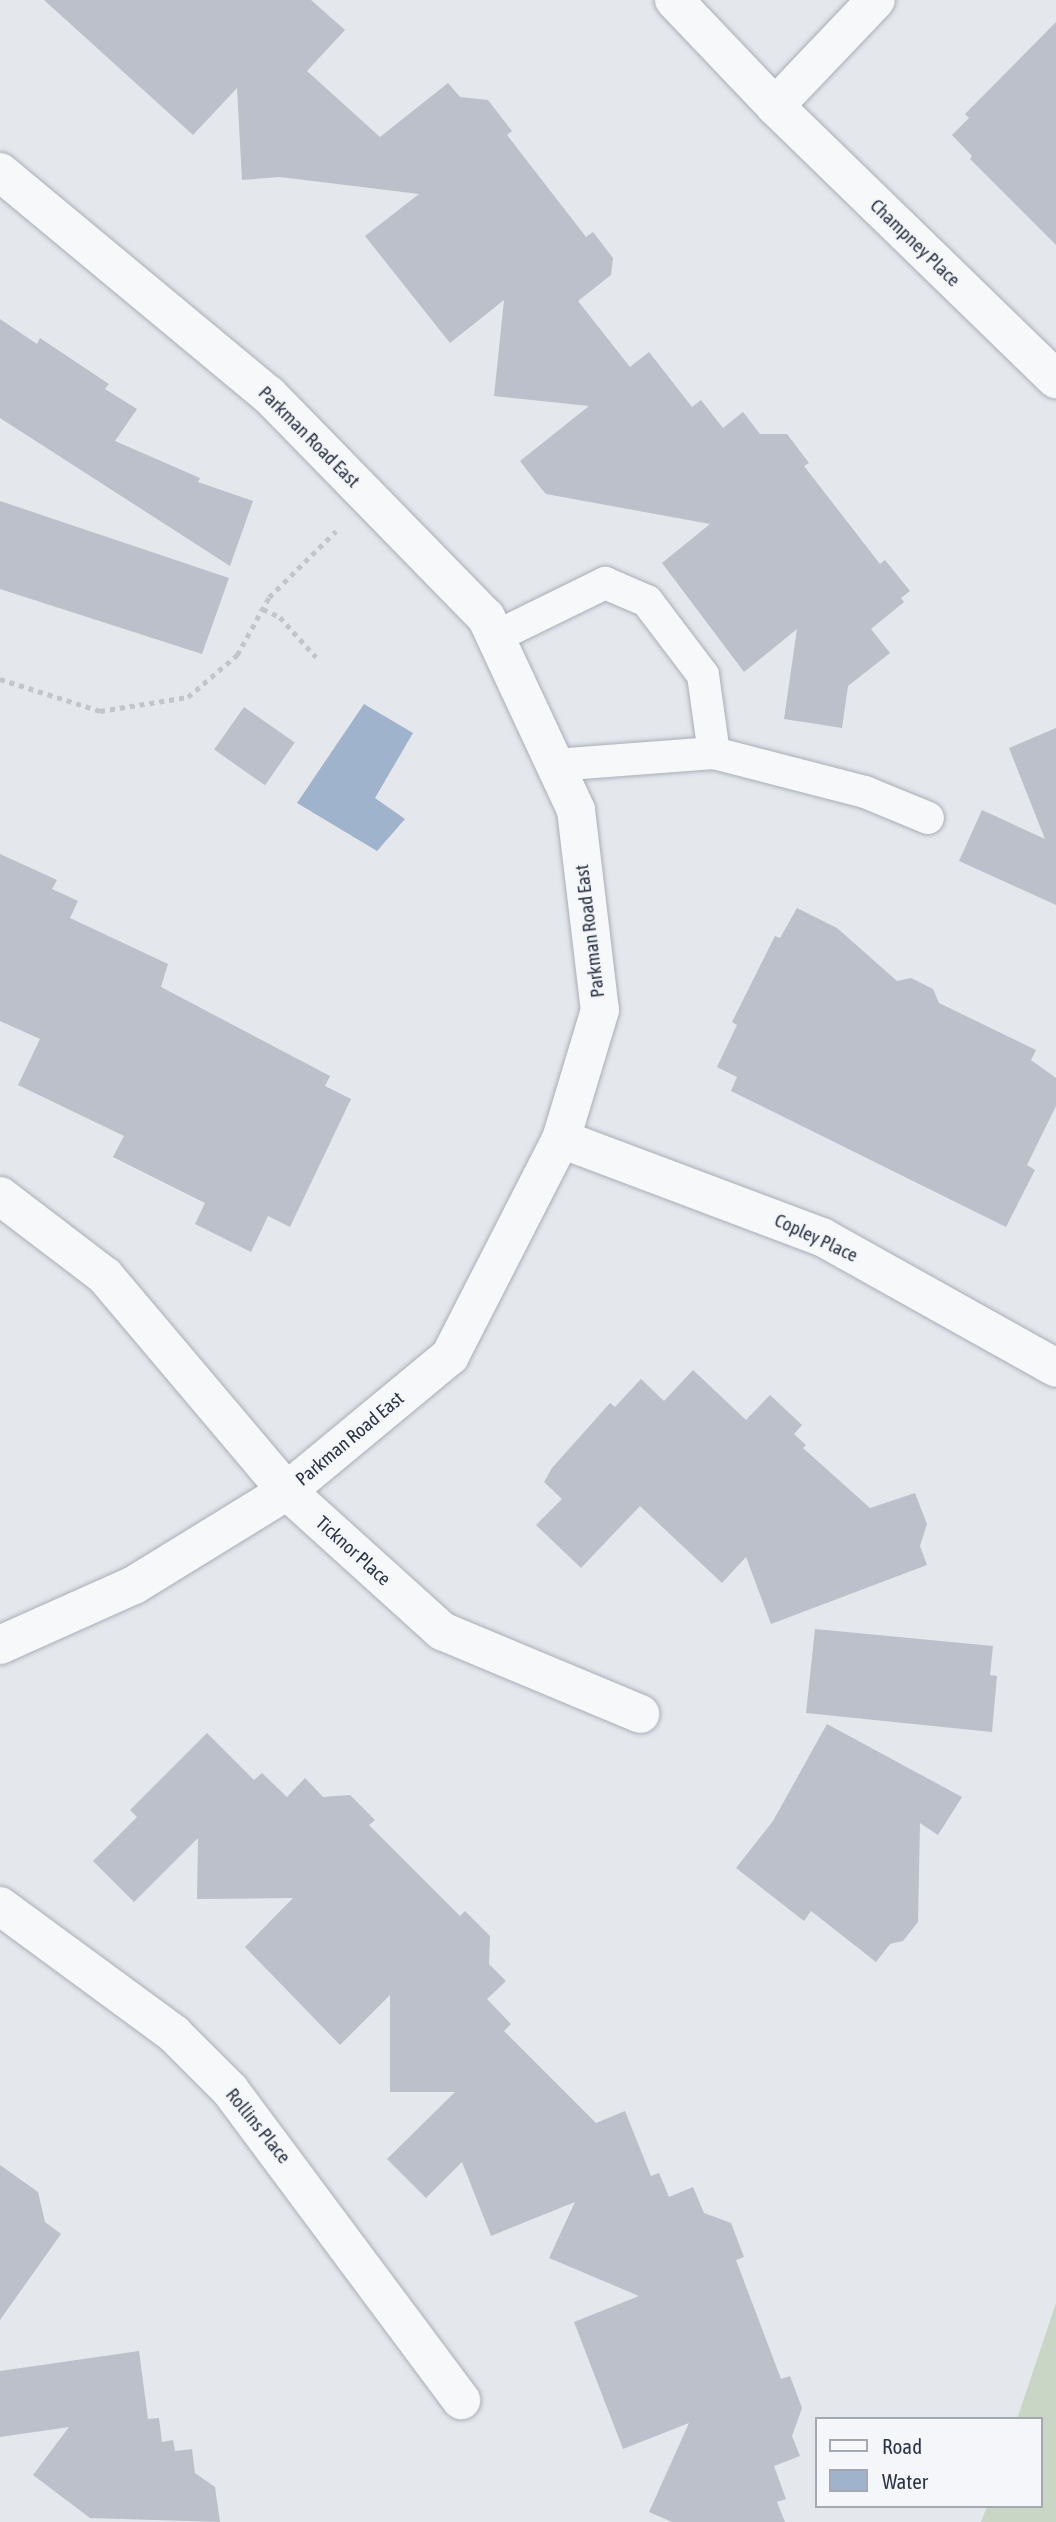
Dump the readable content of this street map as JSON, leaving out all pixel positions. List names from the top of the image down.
{
  "streets": {
    "street": [
      "Champney Place",
      "Parkman Road East",
      "Copley Place",
      "Ticknor Place",
      "Rollins Place"
    ]
  },
  "crossings": [
    ["Parkman Road East", "Copley Place"],
    ["Parkman Road East", "Ticknor Place"]
  ],
  "legend": ["Road", "Water"]
}
